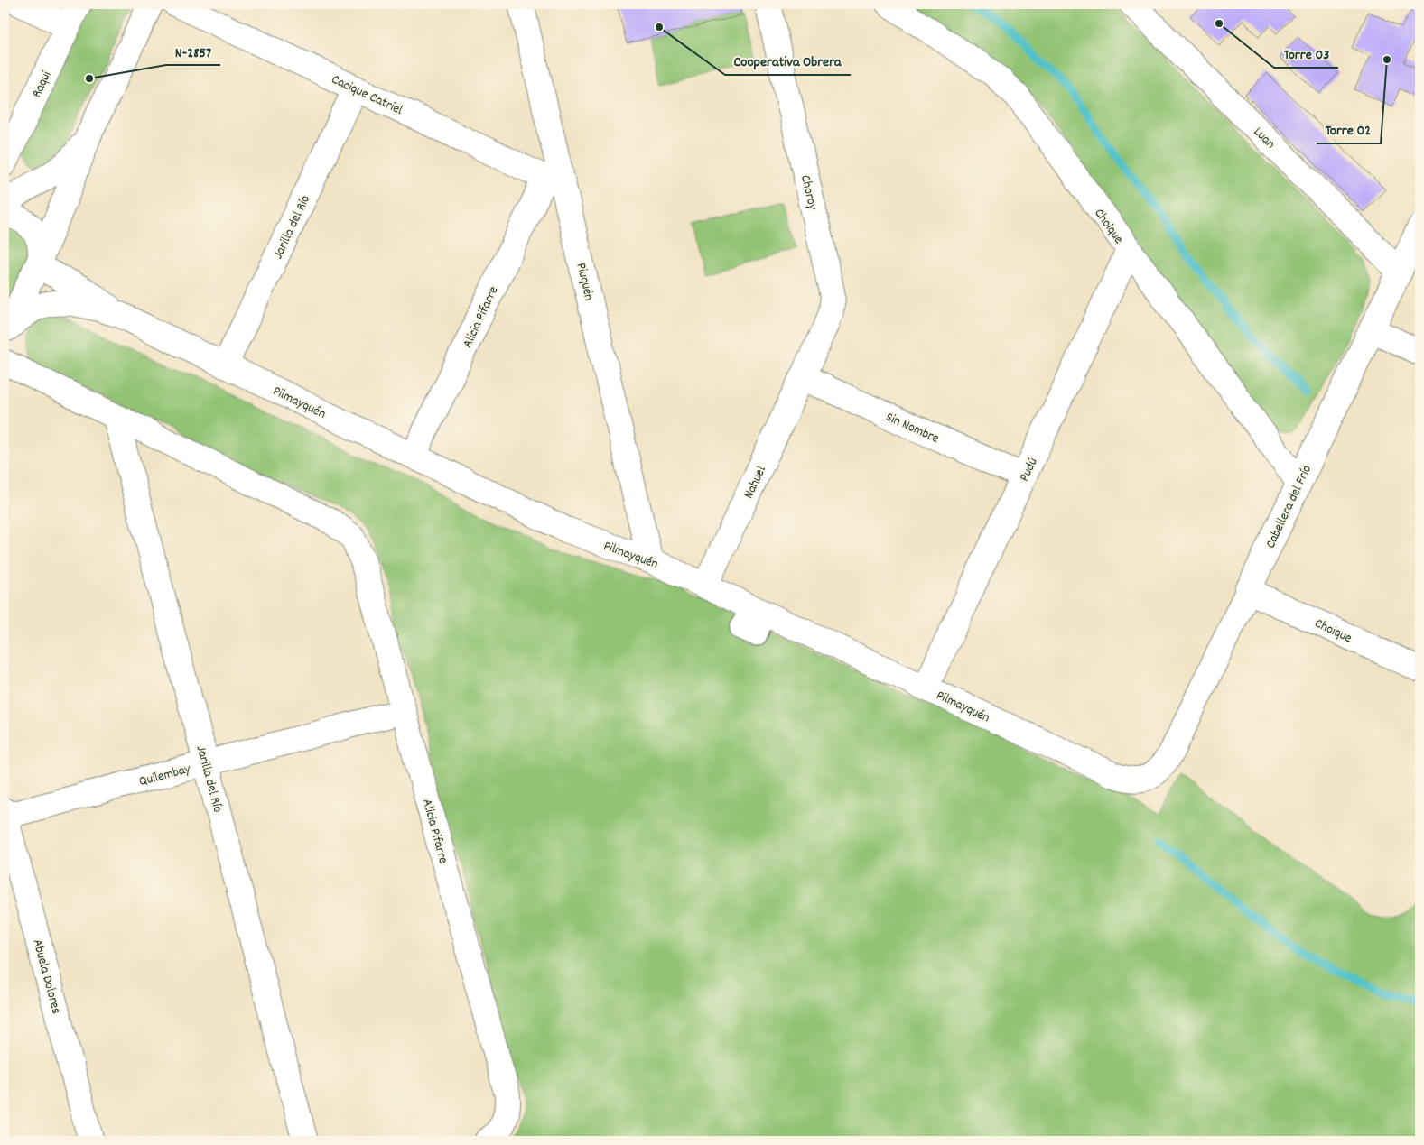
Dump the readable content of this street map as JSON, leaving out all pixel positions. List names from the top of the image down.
{
  "streets": {
    "street": [
      "Raqui",
      "Cacique Catriel",
      "Luan",
      "Choroy",
      "Choique",
      "Jarilla del Río",
      "Piuquén",
      "Alicia Pifarre",
      "Pilmayquén",
      "Sin Nombre",
      "Pudú",
      "Nahuel",
      "Cabellera del Frío",
      "Quilembay",
      "Abuela Dolores"
    ]
  },
  "crossings": [
    ["Cacique Catriel", "Jarilla del Río"],
    ["Cacique Catriel", "Piuquén"],
    ["Cacique Catriel", "Alicia Pifarre"],
    ["Luan", "Cabellera del Frío"],
    ["Choroy", "Sin Nombre"],
    ["Choroy", "Nahuel"],
    ["Choique", "Pudú"],
    ["Choique", "Cabellera del Frío"],
    ["Jarilla del Río", "Alicia Pifarre"],
    ["Jarilla del Río", "Pilmayquén"],
    ["Jarilla del Río", "Quilembay"],
    ["Piuquén", "Alicia Pifarre"],
    ["Piuquén", "Pilmayquén"],
    ["Alicia Pifarre", "Pilmayquén"],
    ["Alicia Pifarre", "Quilembay"],
    ["Pilmayquén", "Pudú"],
    ["Pilmayquén", "Nahuel"],
    ["Pilmayquén", "Cabellera del Frío"],
    ["Sin Nombre", "Pudú"],
    ["Sin Nombre", "Nahuel"],
    ["Quilembay", "Abuela Dolores"]
  ],
  "places": [
    "Torre 03",
    "Cooperativa Obrera",
    "Torre 02",
    "N-2857"
  ]
}
